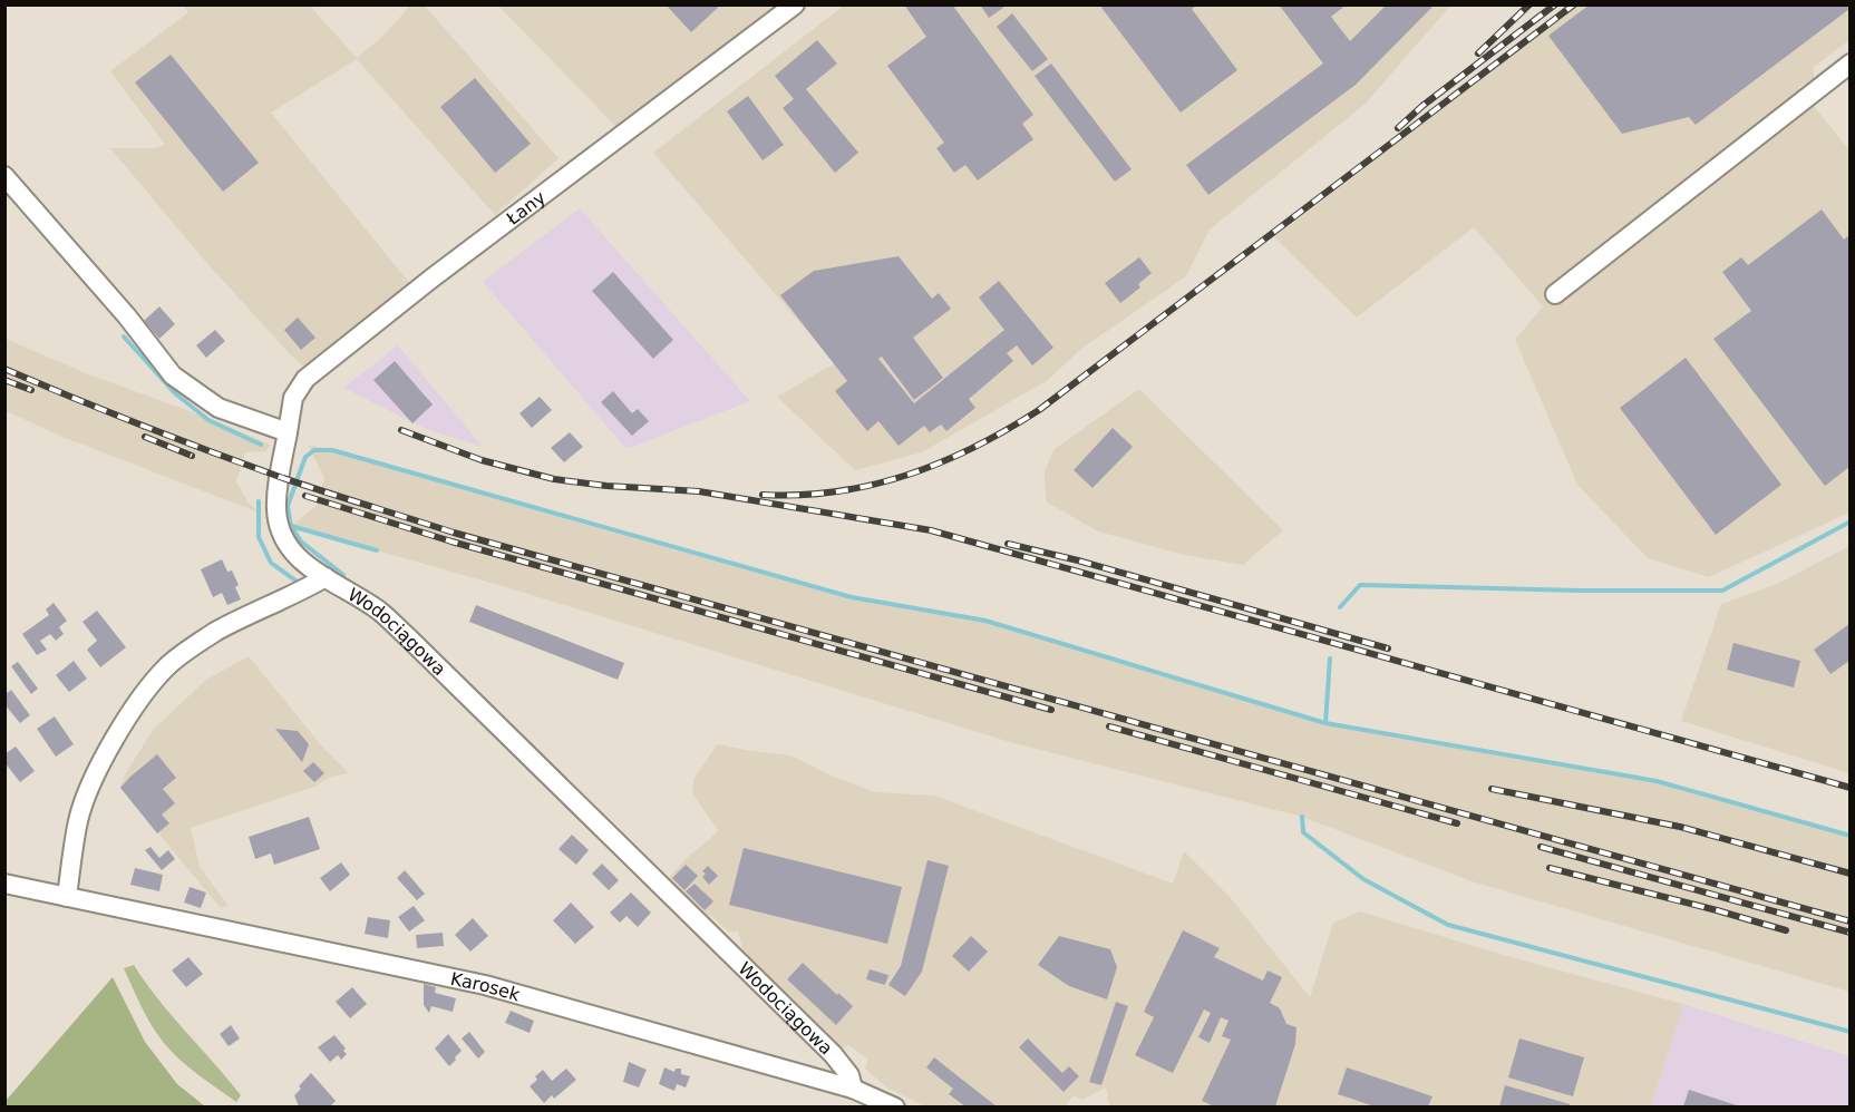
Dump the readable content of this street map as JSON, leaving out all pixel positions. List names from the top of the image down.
{
  "streets": {
    "street": ["Łany", "Wodociągowa", "Karosek"]
  },
  "crossings": [
    ["Łany", "Wodociągowa"],
    ["Wodociągowa", "Karosek"]
  ]
}
